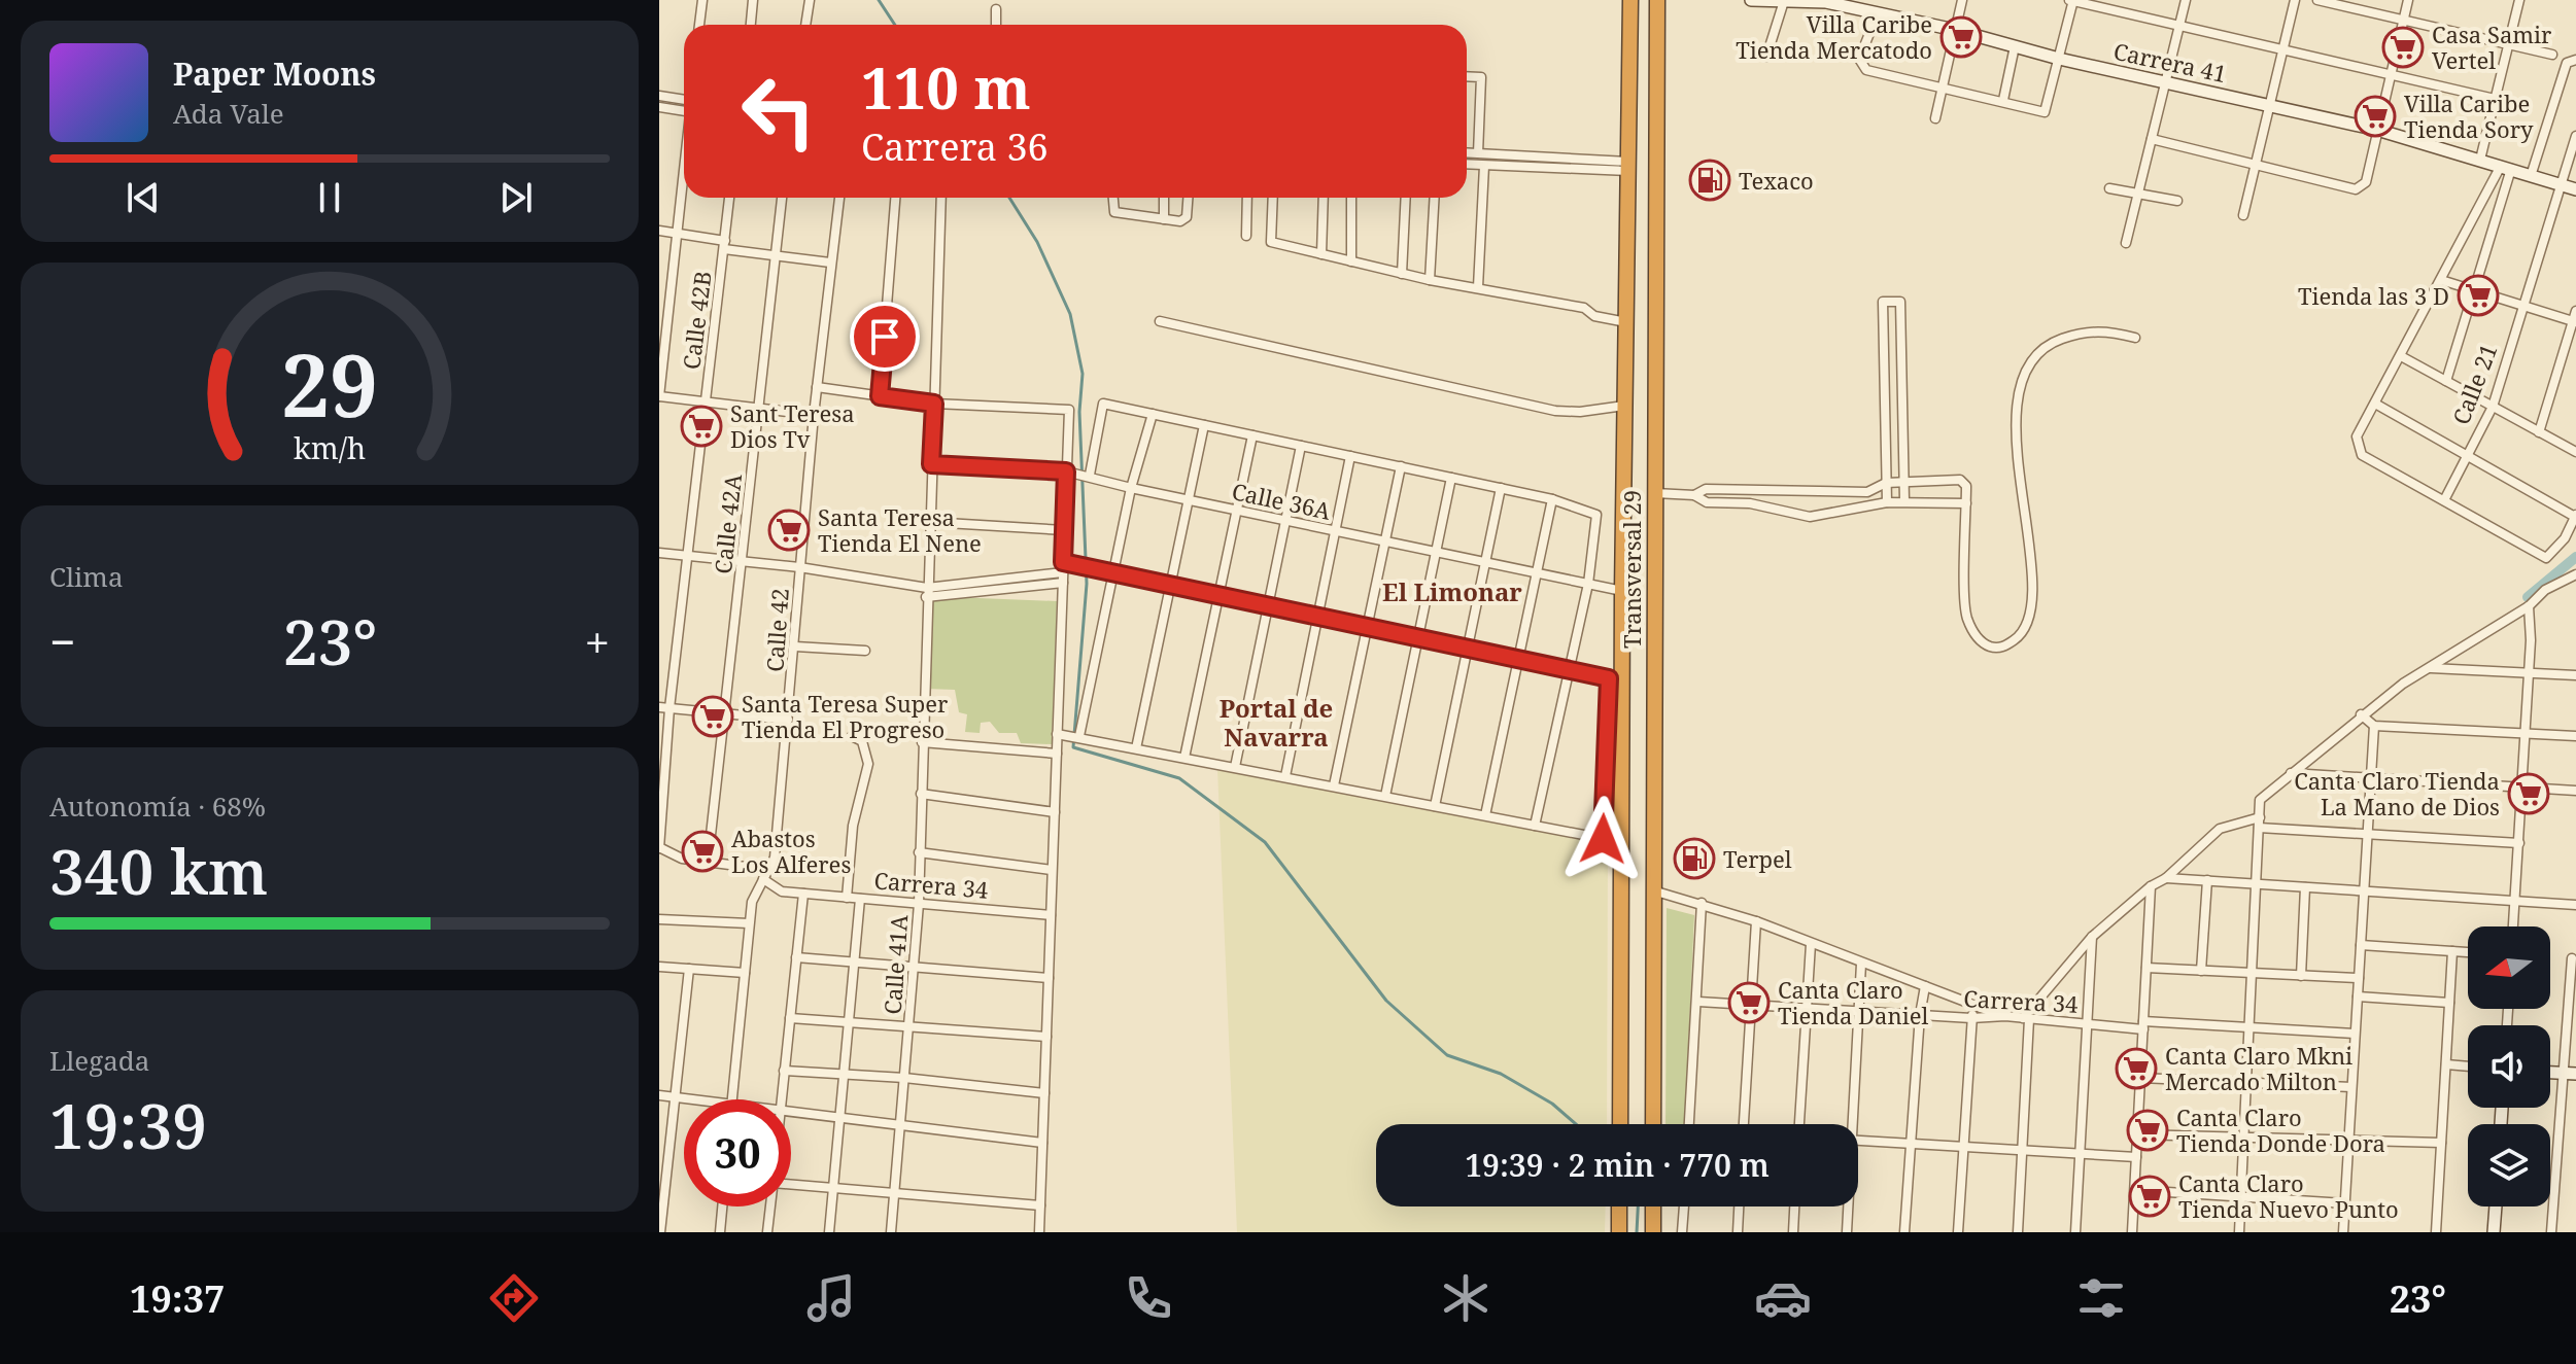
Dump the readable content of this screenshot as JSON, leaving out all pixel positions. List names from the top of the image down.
{
  "streets": {
    "highway": ["Transversal 29"],
    "street": [
      "Carrera 41",
      "Calle 42B",
      "Calle 21",
      "Calle 36A",
      "Calle 42A",
      "Calle 42",
      "Carrera 34",
      "Calle 41A"
    ]
  },
  "crossings": [
    ["Carrera 41", "Calle 21"],
    ["Calle 36A", "Transversal 29"],
    ["Calle 36A", "Calle 41A"],
    ["Calle 42", "Carrera 34"],
    ["Carrera 34", "Calle 41A"]
  ],
  "districts": ["El Limonar", "Portal de Navarra"],
  "places": {
    "supermarket": [
      "Villa Caribe Tienda Mercatodo",
      "Casa Samir Vertel",
      "Villa Caribe Tienda Sory",
      "Tienda las 3 D",
      "Sant Teresa Dios Tv",
      "Santa Teresa Tienda El Nene",
      "Santa Teresa Super Tienda El Progreso",
      "Canta Claro Tienda La Mano de Dios",
      "Abastos Los Alferes",
      "Canta Claro Tienda Daniel",
      "Canta Claro Mkni Mercado Milton",
      "Canta Claro Tienda Donde Dora",
      "Canta Claro Tienda Nuevo Punto"
    ],
    "fuel station": ["Texaco", "Terpel"]
  },
  "north": "left",
  "page": {
    "turn": ["110 m", "Carrera 36"],
    "song": ["Paper Moons", "Ada Vale"],
    "tile": [
      "Clima",
      ["Autonomía · 68%", "340 km"],
      ["Llegada", "19:39"]
    ],
    "heat": ["−", "23°", "+"],
    "limit": "30",
    "trip": "19:39 · 2 min · 770 m",
    "tabs": ["19:37", "23°"],
    "gauge": ["29", "km/h"]
  }
}
